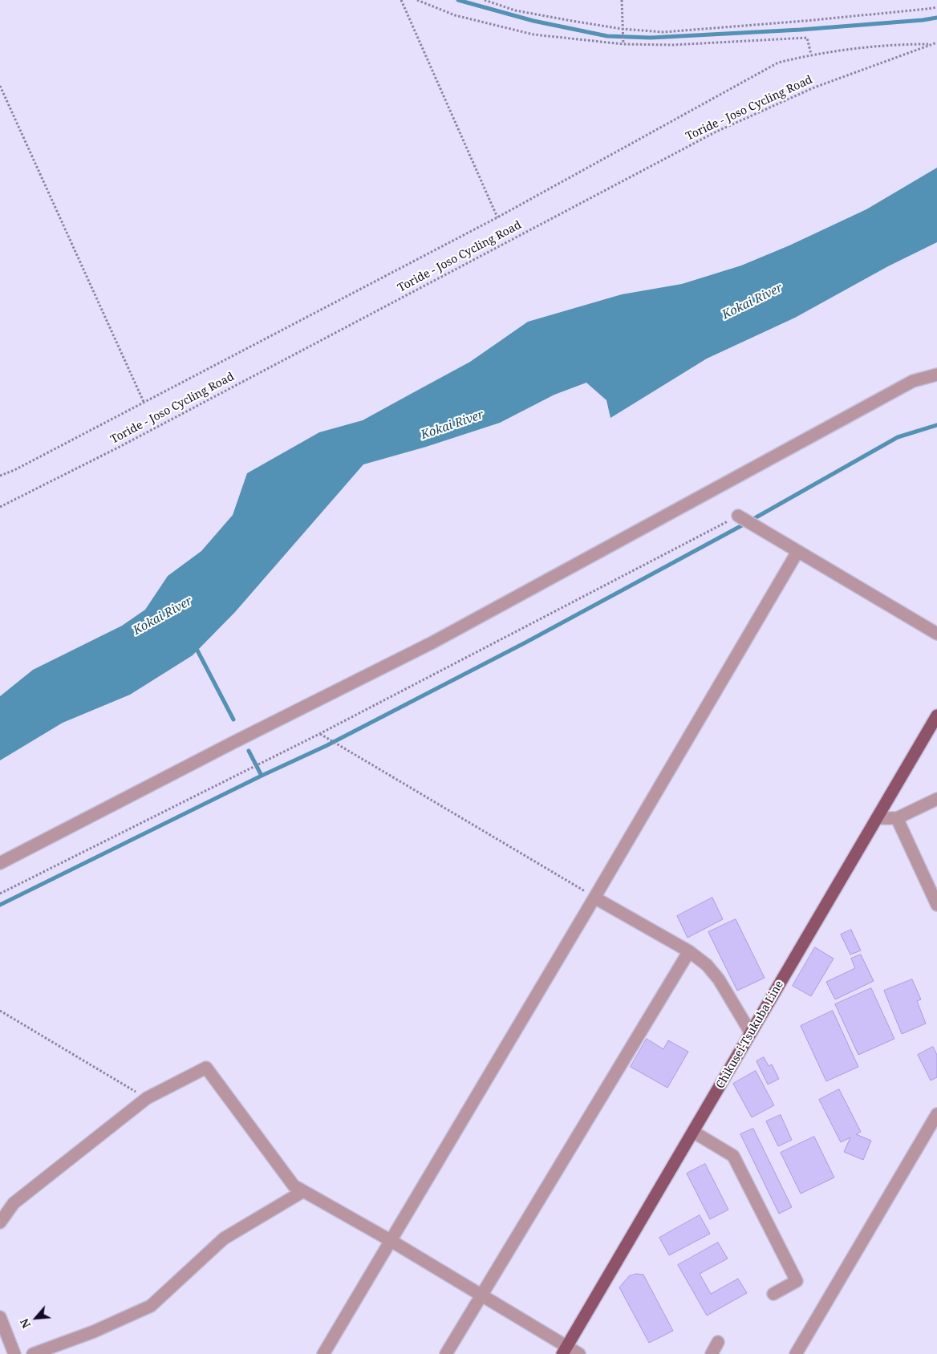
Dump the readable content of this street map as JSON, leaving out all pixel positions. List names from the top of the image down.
{
  "streets": {
    "main road": ["Chikusei-Tsukuba Line"],
    "path": ["Toride - Joso Cycling Road"]
  },
  "water": ["Kokai River"],
  "north": "bottom left"
}
